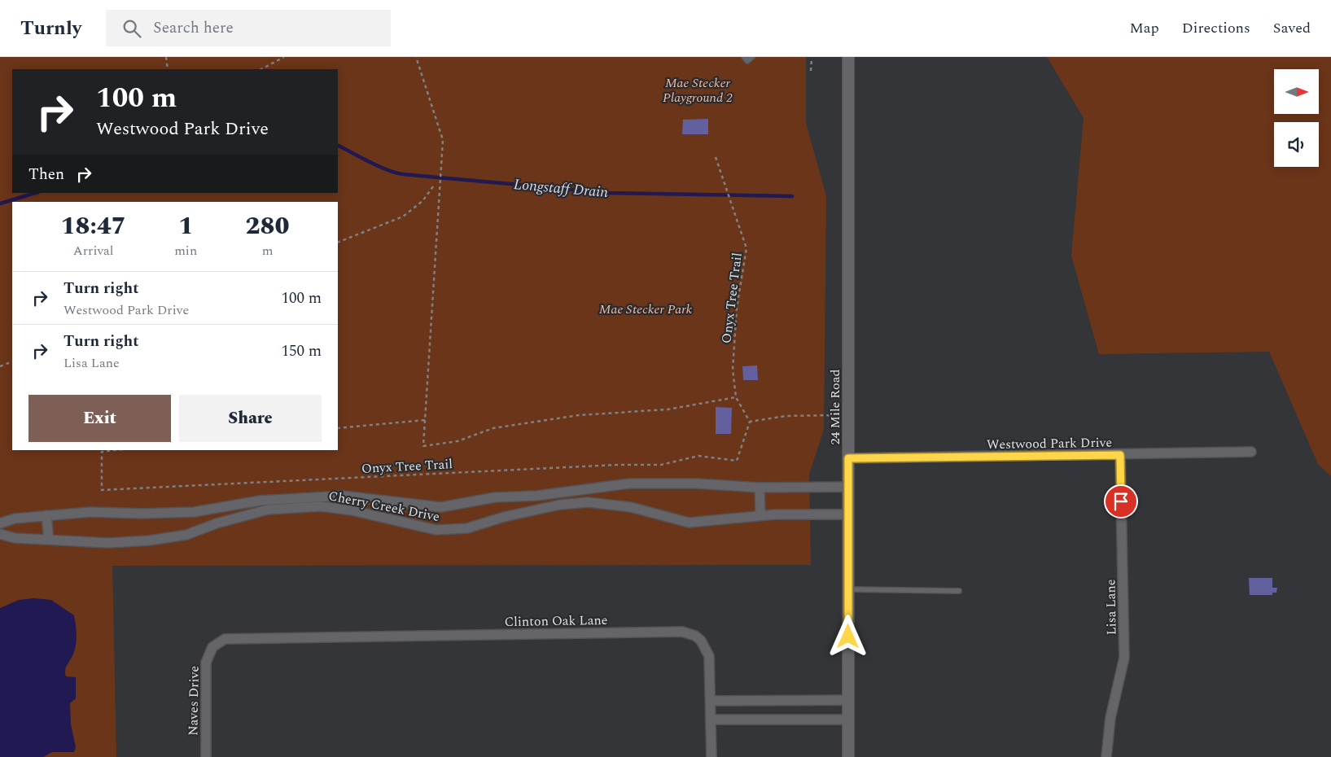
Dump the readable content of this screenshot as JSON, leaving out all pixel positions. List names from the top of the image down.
{
  "streets": {
    "street": [
      "24 Mile Road",
      "Westwood Park Drive",
      "Cherry Creek Drive",
      "Lisa Lane",
      "Clinton Oak Lane",
      "Naves Drive"
    ],
    "path": ["Onyx Tree Trail"]
  },
  "crossings": [
    ["24 Mile Road", "Westwood Park Drive"],
    ["24 Mile Road", "Cherry Creek Drive"],
    ["Westwood Park Drive", "Lisa Lane"],
    ["Clinton Oak Lane", "Naves Drive"]
  ],
  "water": ["Longstaff Drain"],
  "parks": ["Mae Stecker Playground 2", "Mae Stecker Park"],
  "north": "right",
  "page": {
    "header": "Turnly",
    "search": "Search here",
    "nav": ["Map", "Directions", "Saved"],
    "turn": ["100 m", "Westwood Park Drive"],
    "then": "Then",
    "eta": [
      "18:47",
      "Arrival",
      "1",
      "min",
      "280",
      "m"
    ],
    "list": [
      {
        "name": "Turn right",
        "note": "Westwood Park Drive",
        "value": "100 m"
      },
      {
        "name": "Turn right",
        "note": "Lisa Lane",
        "value": "150 m"
      }
    ],
    "buttons": ["Exit", "Share"]
  }
}
